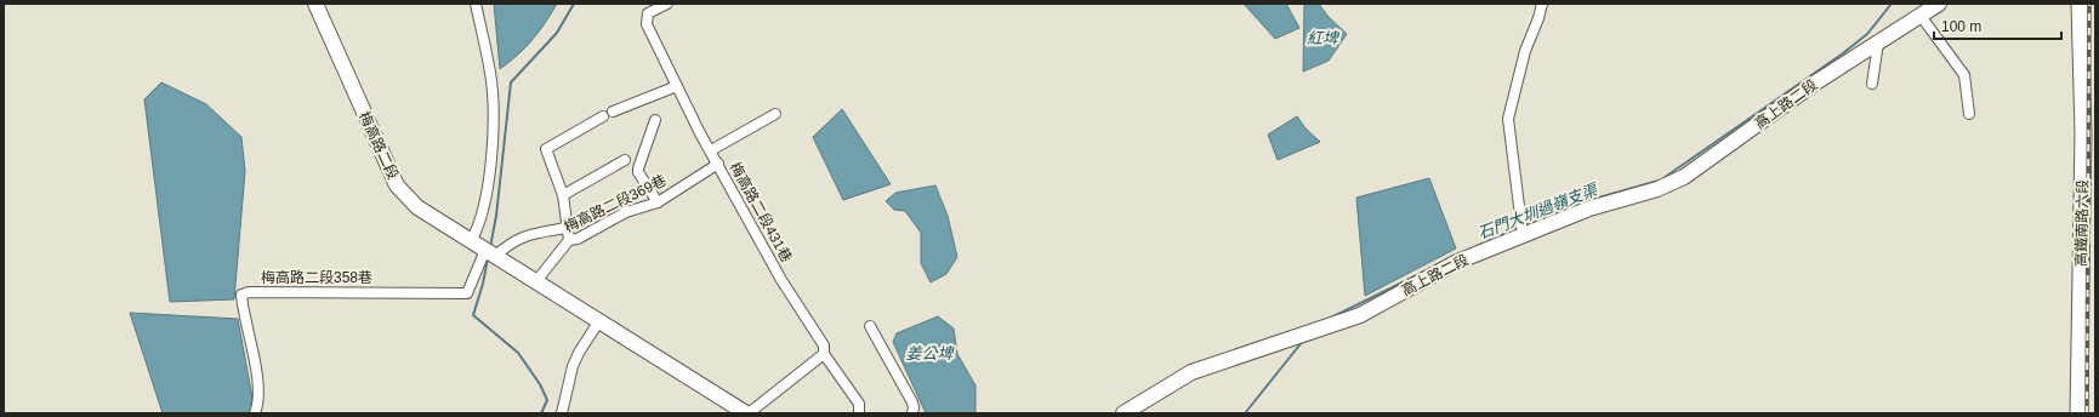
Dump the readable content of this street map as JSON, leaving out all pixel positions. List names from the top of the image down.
{
  "streets": {
    "main road": ["高鐵南路六段"],
    "street": [
      "高上路二段",
      "梅高路二段",
      "梅高路二段369巷",
      "梅高路二段431巷",
      "梅高路二段358巷"
    ]
  },
  "crossings": [
    ["梅高路二段", "梅高路二段369巷"],
    ["梅高路二段", "梅高路二段358巷"],
    ["梅高路二段369巷", "梅高路二段431巷"]
  ],
  "water": ["紅埤", "石門大圳過嶺支渠", "姜公埤"],
  "scale_bar": "100 m"
}
